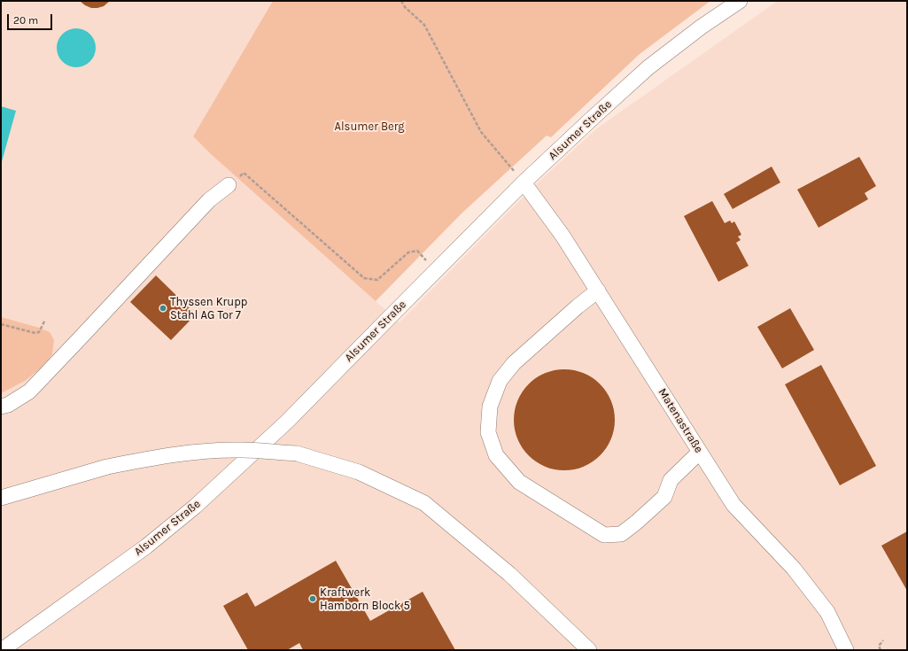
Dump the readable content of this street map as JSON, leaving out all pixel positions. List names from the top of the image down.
{
  "streets": {
    "street": ["Alsumer Straße", "Matenastraße"]
  },
  "crossings": [
    ["Alsumer Straße", "Matenastraße"]
  ],
  "parks": ["Alsumer Berg"],
  "places": ["Thyssen Krupp Stahl AG Tor 7", "Kraftwerk Hamborn Block 5"],
  "scale_bar": "20 m"
}
